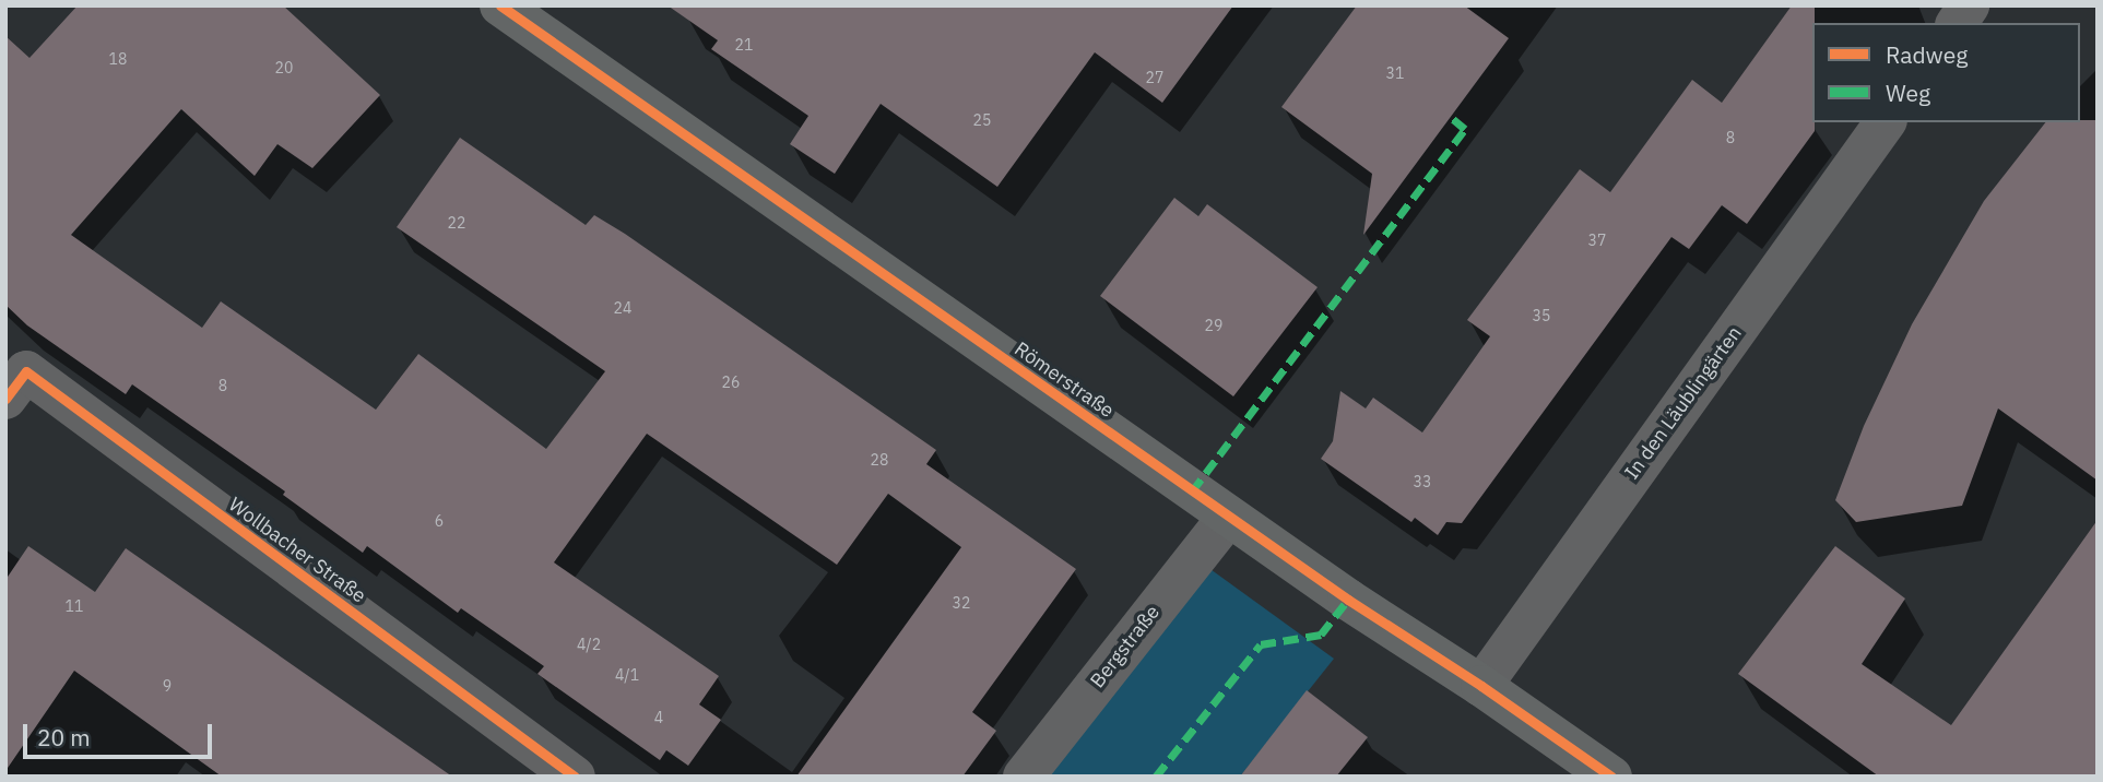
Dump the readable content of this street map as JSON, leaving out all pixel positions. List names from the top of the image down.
{
  "streets": {
    "street": [
      "Römerstraße",
      "In den Läublingärten",
      "Wollbacher Straße",
      "Bergstraße"
    ]
  },
  "crossings": [
    ["Römerstraße", "In den Läublingärten"],
    ["Römerstraße", "Bergstraße"]
  ],
  "house_numbers": [
    "21",
    "18",
    "20",
    "31",
    "27",
    "25",
    "8",
    "22",
    "37",
    "24",
    "35",
    "29",
    "26",
    "8",
    "28",
    "33",
    "6",
    "32",
    "11",
    "4/2",
    "4/1",
    "9",
    "4"
  ],
  "legend": ["Radweg", "Weg"],
  "scale_bar": "20 m"
}
